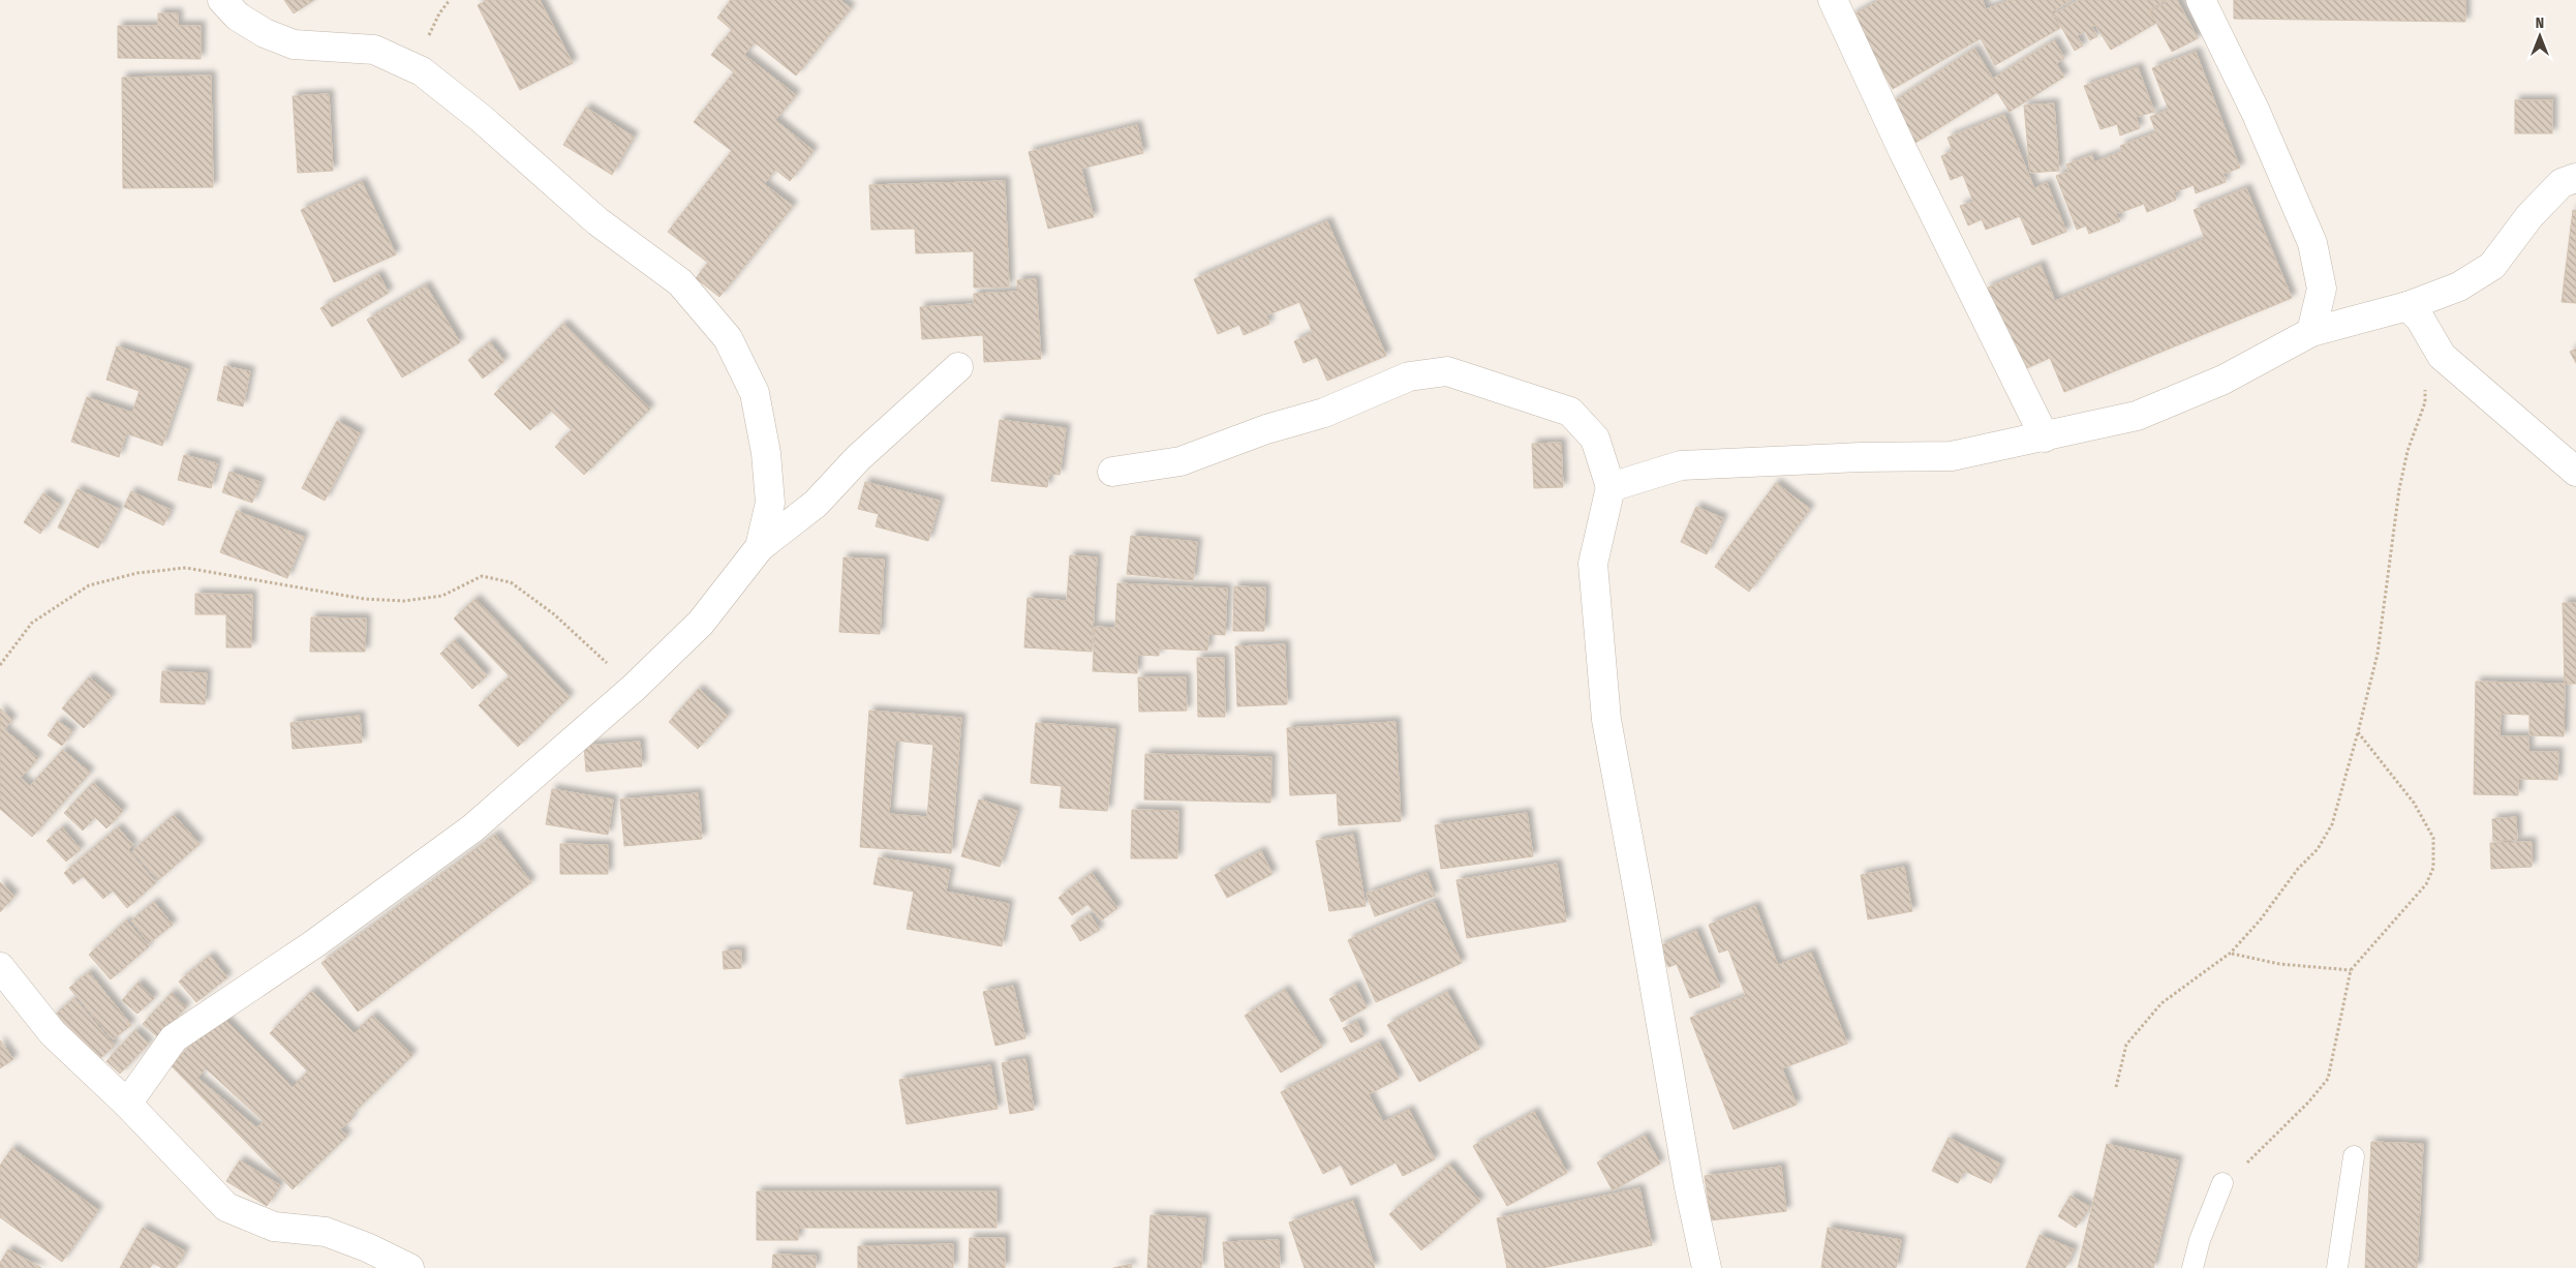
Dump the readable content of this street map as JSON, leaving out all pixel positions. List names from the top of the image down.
{
  "north": "top"
}
